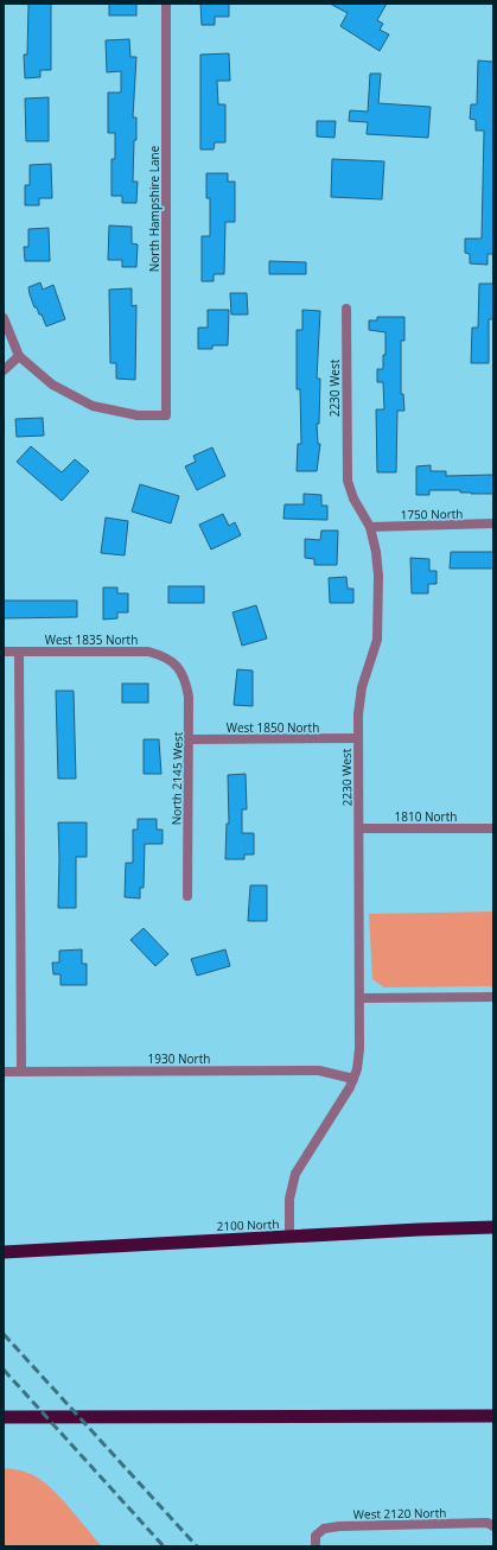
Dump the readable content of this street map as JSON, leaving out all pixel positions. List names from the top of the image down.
{
  "streets": {
    "highway": ["2100 North"],
    "street": [
      "North Hampshire Lane",
      "2230 West",
      "1750 North",
      "West 1835 North",
      "West 1850 North",
      "North 2145 West",
      "1810 North",
      "1930 North",
      "West 2120 North"
    ]
  },
  "crossings": [
    ["2230 West", "1750 North"],
    ["2230 West", "West 1850 North"],
    ["2230 West", "1810 North"],
    ["2230 West", "1930 North"],
    ["2230 West", "2100 North"],
    ["West 1835 North", "North 2145 West"],
    ["West 1850 North", "North 2145 West"]
  ]
}
